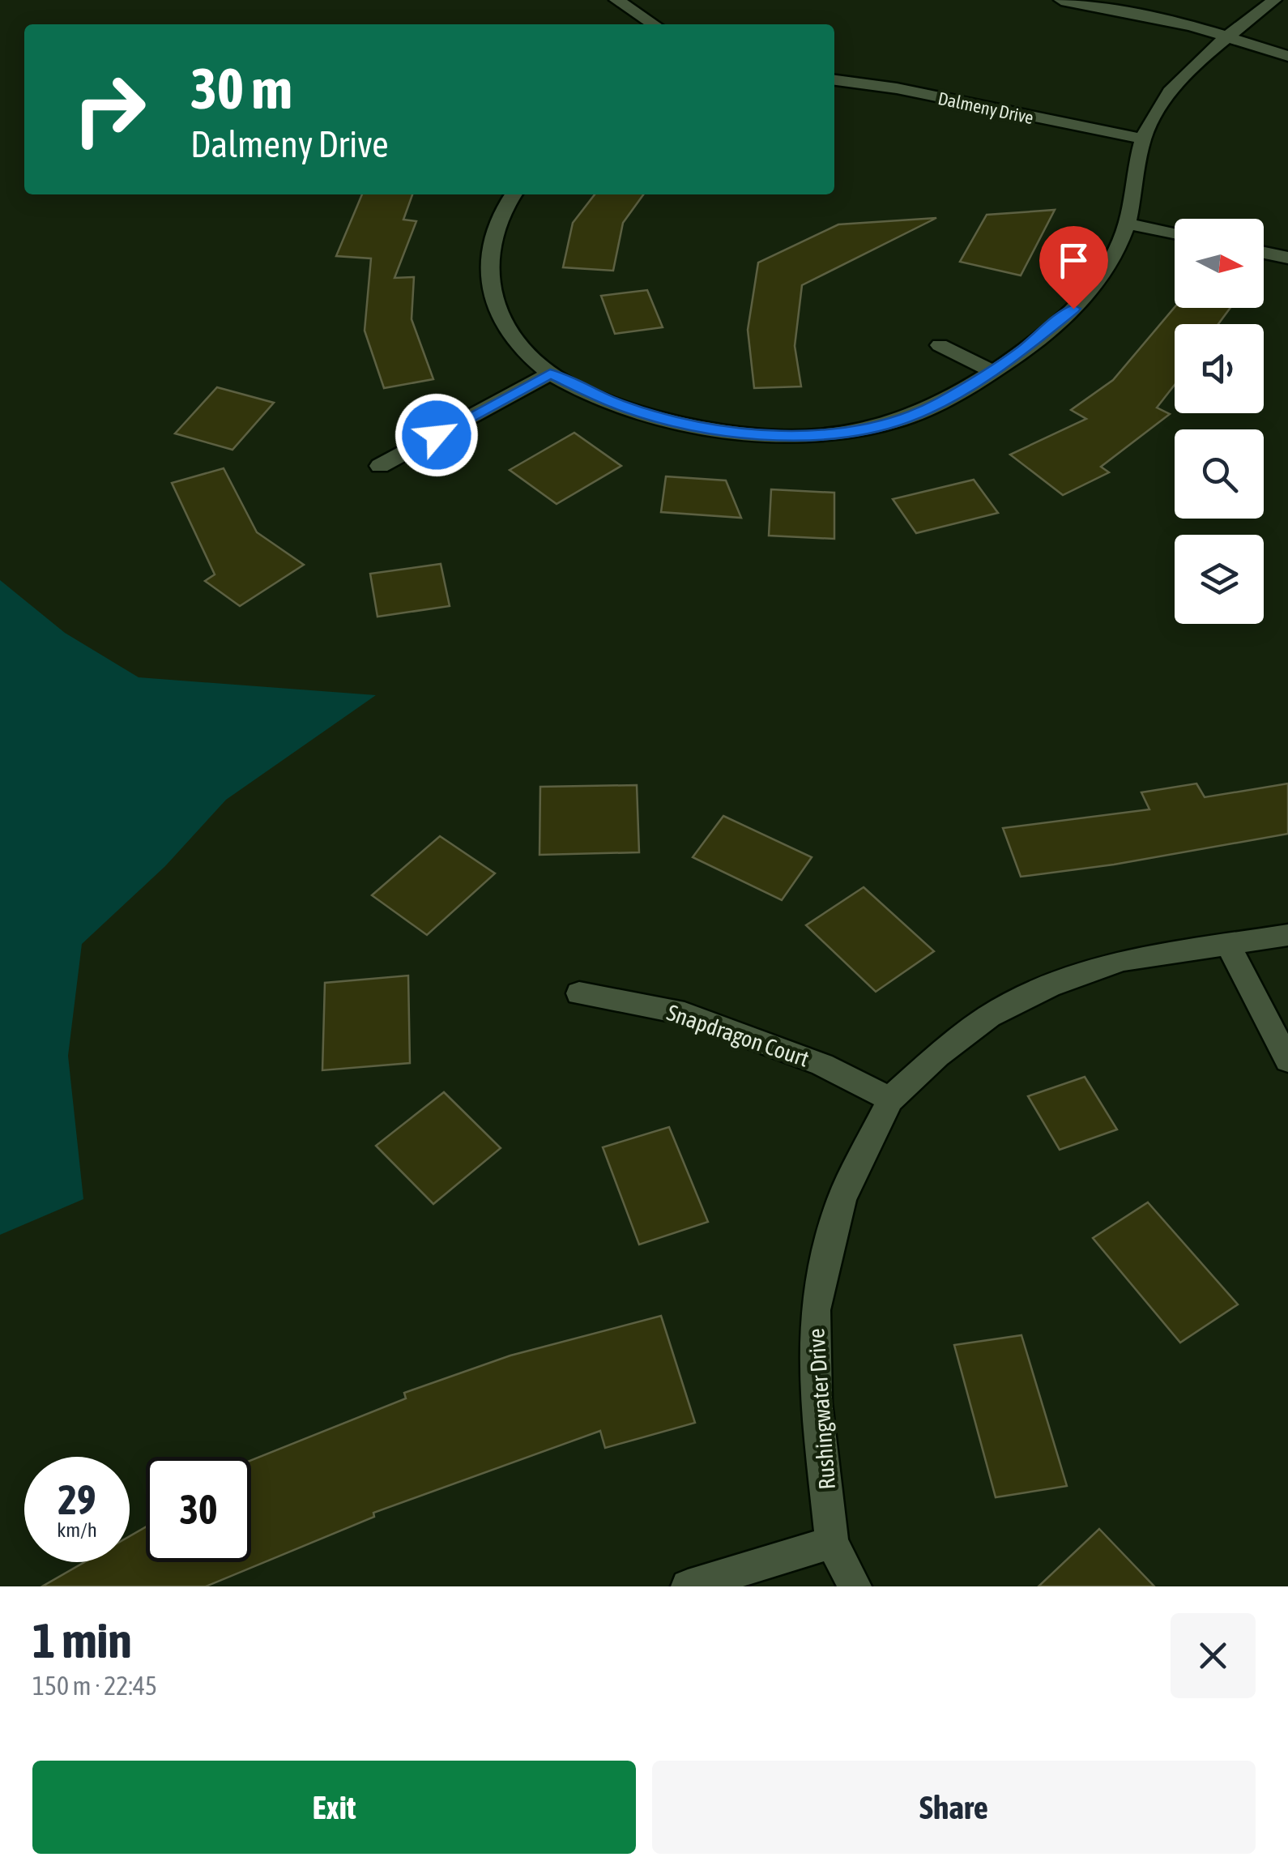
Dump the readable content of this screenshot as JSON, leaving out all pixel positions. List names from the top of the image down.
{
  "streets": {
    "street": ["Dalmeny Drive", "Snapdragon Court", "Rushingwater Drive"]
  },
  "crossings": [
    ["Snapdragon Court", "Rushingwater Drive"]
  ],
  "north": "right",
  "page": {
    "turn": ["30 m", "Dalmeny Drive"],
    "speed": "29 km/h",
    "limit": "30",
    "heading": ["1 min", "150 m · 22:45"],
    "buttons": ["Exit", "Share"]
  }
}
